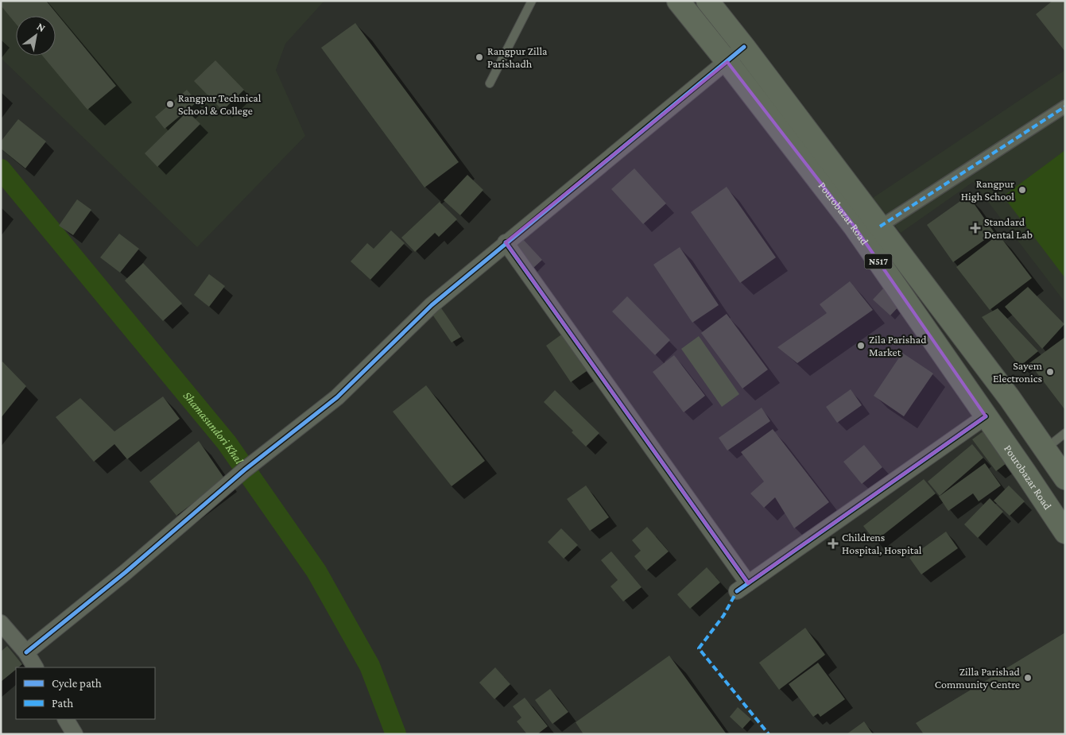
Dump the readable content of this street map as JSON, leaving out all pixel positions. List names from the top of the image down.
{
  "streets": {
    "highway": ["Pourobazar Road", "N517"]
  },
  "water": ["Shamasundori Khal"],
  "places": {
    "other": [
      "Rangpur Zilla Parishadh",
      "Rangpur Technical School & College",
      "Rangpur High School",
      "Zila Parishad Market",
      "Sayem Electronics",
      "Zilla Parishad Community Centre"
    ],
    "health": ["Standard Dental Lab", "Childrens Hospital, Hospital"]
  },
  "legend": ["Cycle path", "Path"],
  "north": "top right"
}
